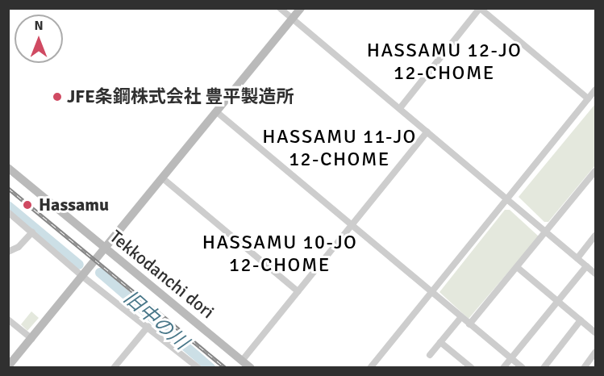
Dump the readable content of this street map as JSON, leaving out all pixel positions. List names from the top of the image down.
{
  "streets": {
    "street": ["Tekkodanchi dori"]
  },
  "districts": ["HASSAMU 12-JO 12-CHOME", "HASSAMU 11-JO 12-CHOME", "HASSAMU 10-JO 12-CHOME"],
  "water": ["旧中の川"],
  "places": ["JFE条鋼株式会社 豊平製造所", "Hassamu"],
  "north": "top"
}
